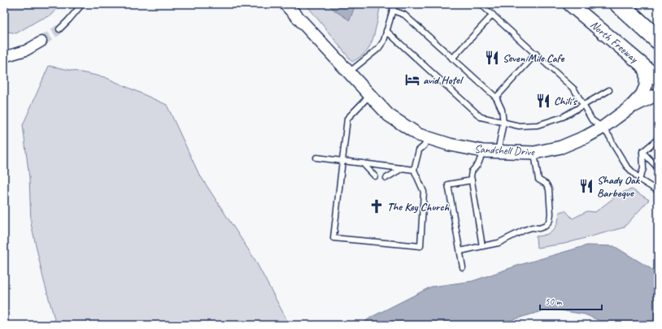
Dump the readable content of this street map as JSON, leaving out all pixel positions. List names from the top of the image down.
{
  "streets": {
    "main road": ["North Freeway"],
    "street": ["Sandshell Drive"]
  },
  "crossings": [
    ["North Freeway", "Sandshell Drive"]
  ],
  "places": {
    "restaurant": ["Seven Mile Cafe", "Chili's", "Shady Oak Barbeque"],
    "hotel": ["avid Hotel"],
    "church": ["The Key Church"]
  },
  "scale_bar": "50 m"
}
